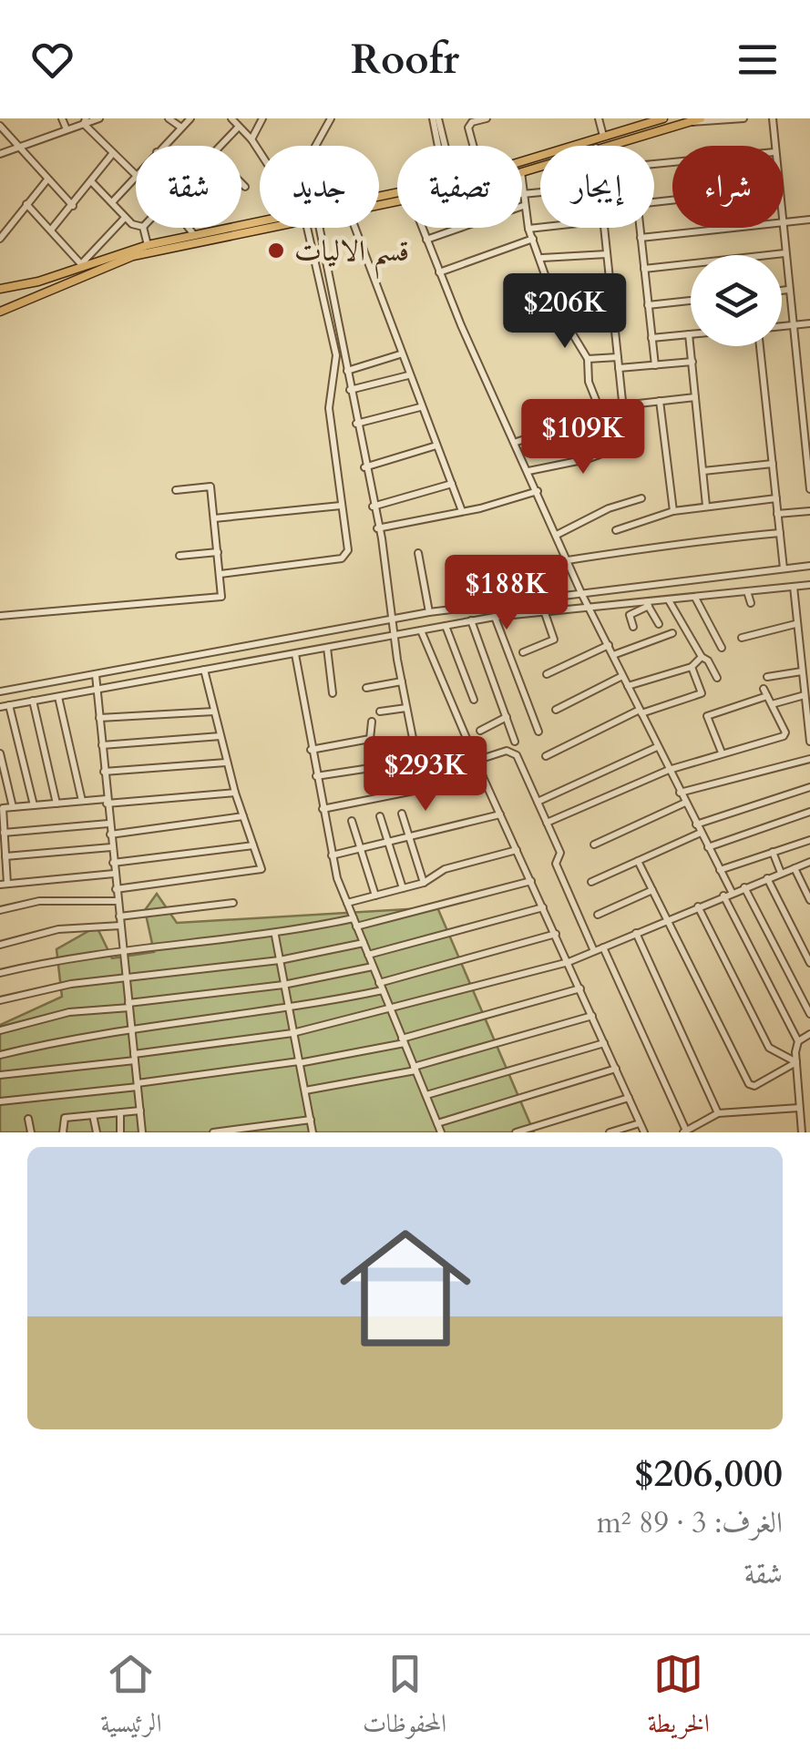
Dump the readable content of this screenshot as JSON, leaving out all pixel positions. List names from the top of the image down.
{
  "places": ["قسم الاليات"],
  "page": {
    "header": "Roofr",
    "chip": [
      "شراء",
      "إيجار",
      "تصفية",
      "جديد",
      "شقة"
    ],
    "price": [
      "$206K",
      "$109K",
      "$188K",
      "$293K"
    ],
    "list": [
      {
        "name": "$206,000",
        "note": "الغرف: 3 · 89 m² · شقة"
      }
    ],
    "tabs": ["الخريطة", "المحفوظات", "الرئيسية"]
  }
}
